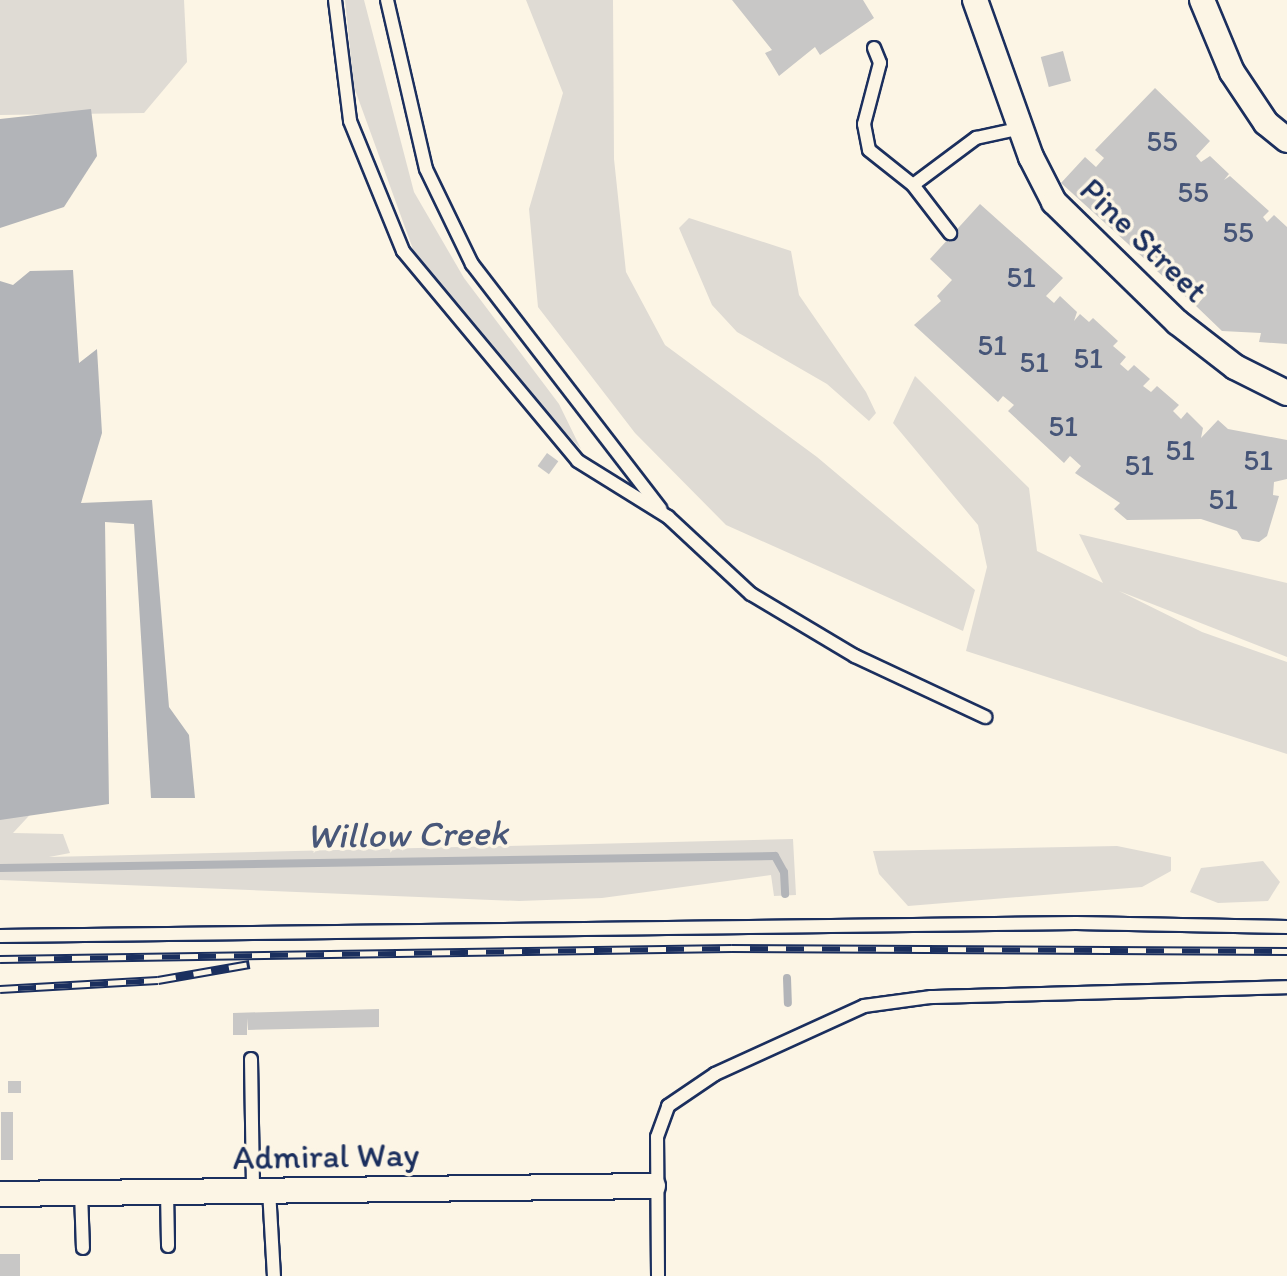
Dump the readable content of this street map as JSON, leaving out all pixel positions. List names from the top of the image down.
{
  "streets": {
    "street": ["Pine Street", "Admiral Way"]
  },
  "water": ["Willow Creek"],
  "house_numbers": [
    "55",
    "55",
    "55",
    "51",
    "51",
    "51",
    "51",
    "51",
    "51",
    "51",
    "51",
    "51"
  ]
}
